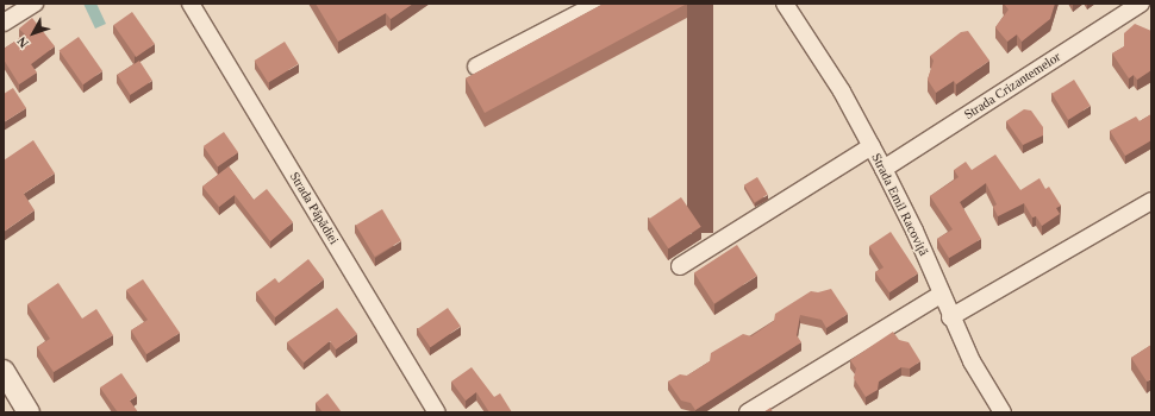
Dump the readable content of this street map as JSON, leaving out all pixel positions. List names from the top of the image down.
{
  "streets": {
    "street": ["Strada Crizantemelor", "Strada Emil Racoviță", "Strada Păpădiei"]
  },
  "crossings": [
    ["Strada Crizantemelor", "Strada Emil Racoviță"]
  ],
  "north": "bottom left"
}
